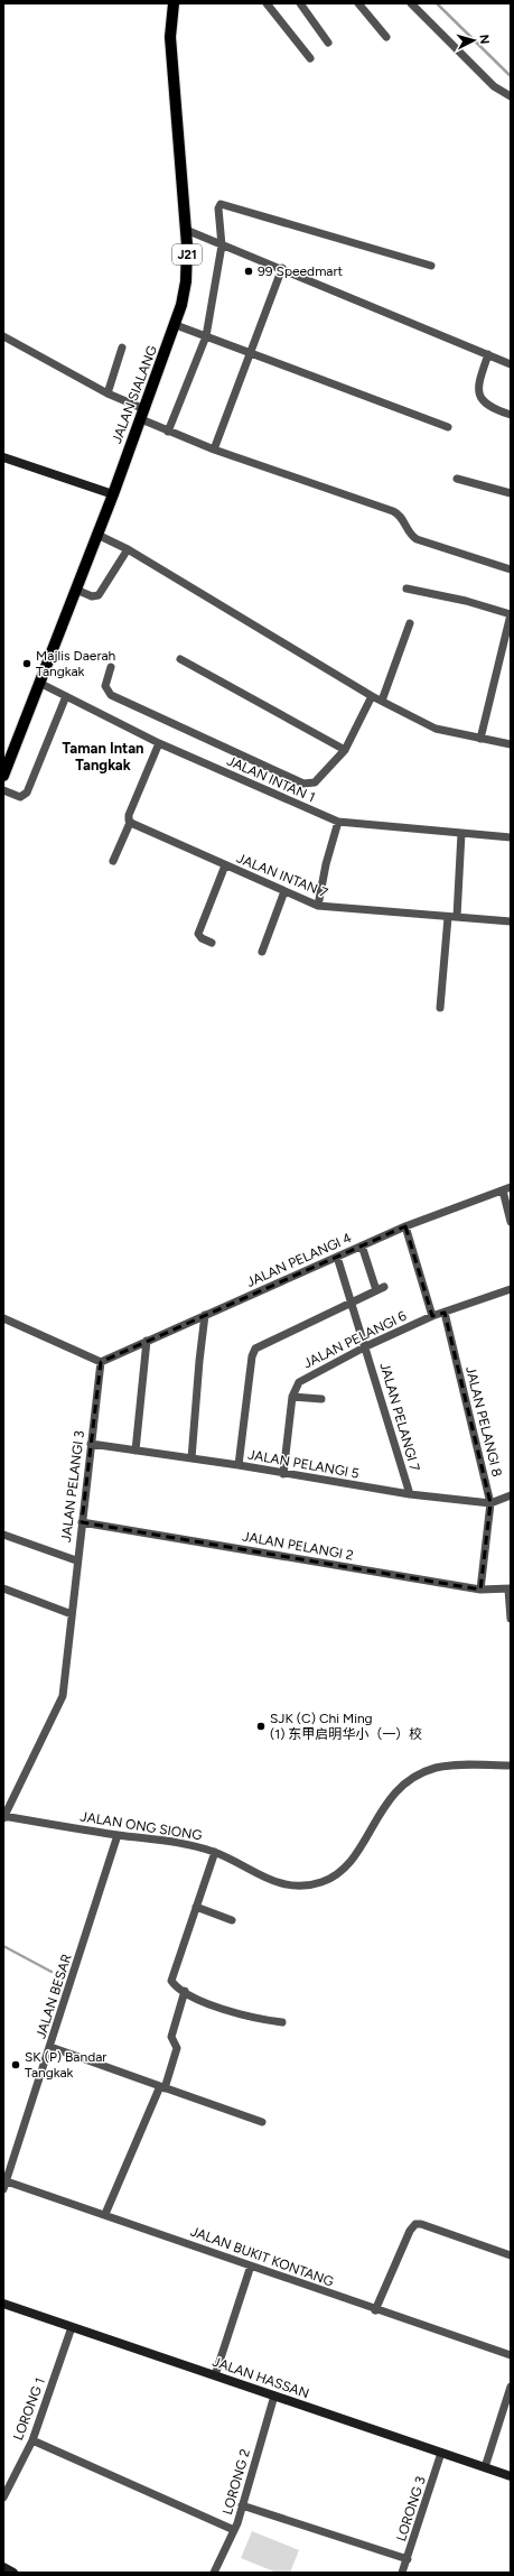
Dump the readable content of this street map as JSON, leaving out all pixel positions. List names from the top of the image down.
{
  "streets": {
    "main road": ["J21", "JALAN SIALANG"],
    "street": [
      "JALAN INTAN 1",
      "JALAN INTAN 7",
      "JALAN PELANGI 4",
      "JALAN PELANGI 6",
      "JALAN PELANGI 7",
      "JALAN PELANGI 8",
      "JALAN PELANGI 5",
      "JALAN PELANGI 3",
      "JALAN PELANGI 2",
      "JALAN ONG SIONG",
      "JALAN BESAR",
      "JALAN BUKIT KONTANG",
      "JALAN HASSAN",
      "LORONG 1",
      "LORONG 2",
      "LORONG 3"
    ]
  },
  "crossings": [
    ["JALAN SIALANG", "JALAN INTAN 1"],
    ["JALAN PELANGI 4", "JALAN PELANGI 7"],
    ["JALAN PELANGI 4", "JALAN PELANGI 3"],
    ["JALAN PELANGI 6", "JALAN PELANGI 7"],
    ["JALAN PELANGI 6", "JALAN PELANGI 8"],
    ["JALAN PELANGI 6", "JALAN PELANGI 5"],
    ["JALAN PELANGI 7", "JALAN PELANGI 5"],
    ["JALAN PELANGI 8", "JALAN PELANGI 5"],
    ["JALAN PELANGI 8", "JALAN PELANGI 2"],
    ["JALAN PELANGI 5", "JALAN PELANGI 3"],
    ["JALAN PELANGI 3", "JALAN PELANGI 2"],
    ["JALAN PELANGI 3", "JALAN ONG SIONG"],
    ["JALAN ONG SIONG", "JALAN BESAR"],
    ["JALAN BESAR", "JALAN BUKIT KONTANG"],
    ["JALAN HASSAN", "LORONG 1"],
    ["JALAN HASSAN", "LORONG 2"],
    ["JALAN HASSAN", "LORONG 3"]
  ],
  "districts": ["Taman Intan Tangkak"],
  "places": [
    "99 Speedmart",
    "Majlis Daerah Tangkak",
    "SJK (C) Chi Ming (1) 东甲启明华小（一）校",
    "SK (P) Bandar Tangkak"
  ],
  "north": "right"
}
